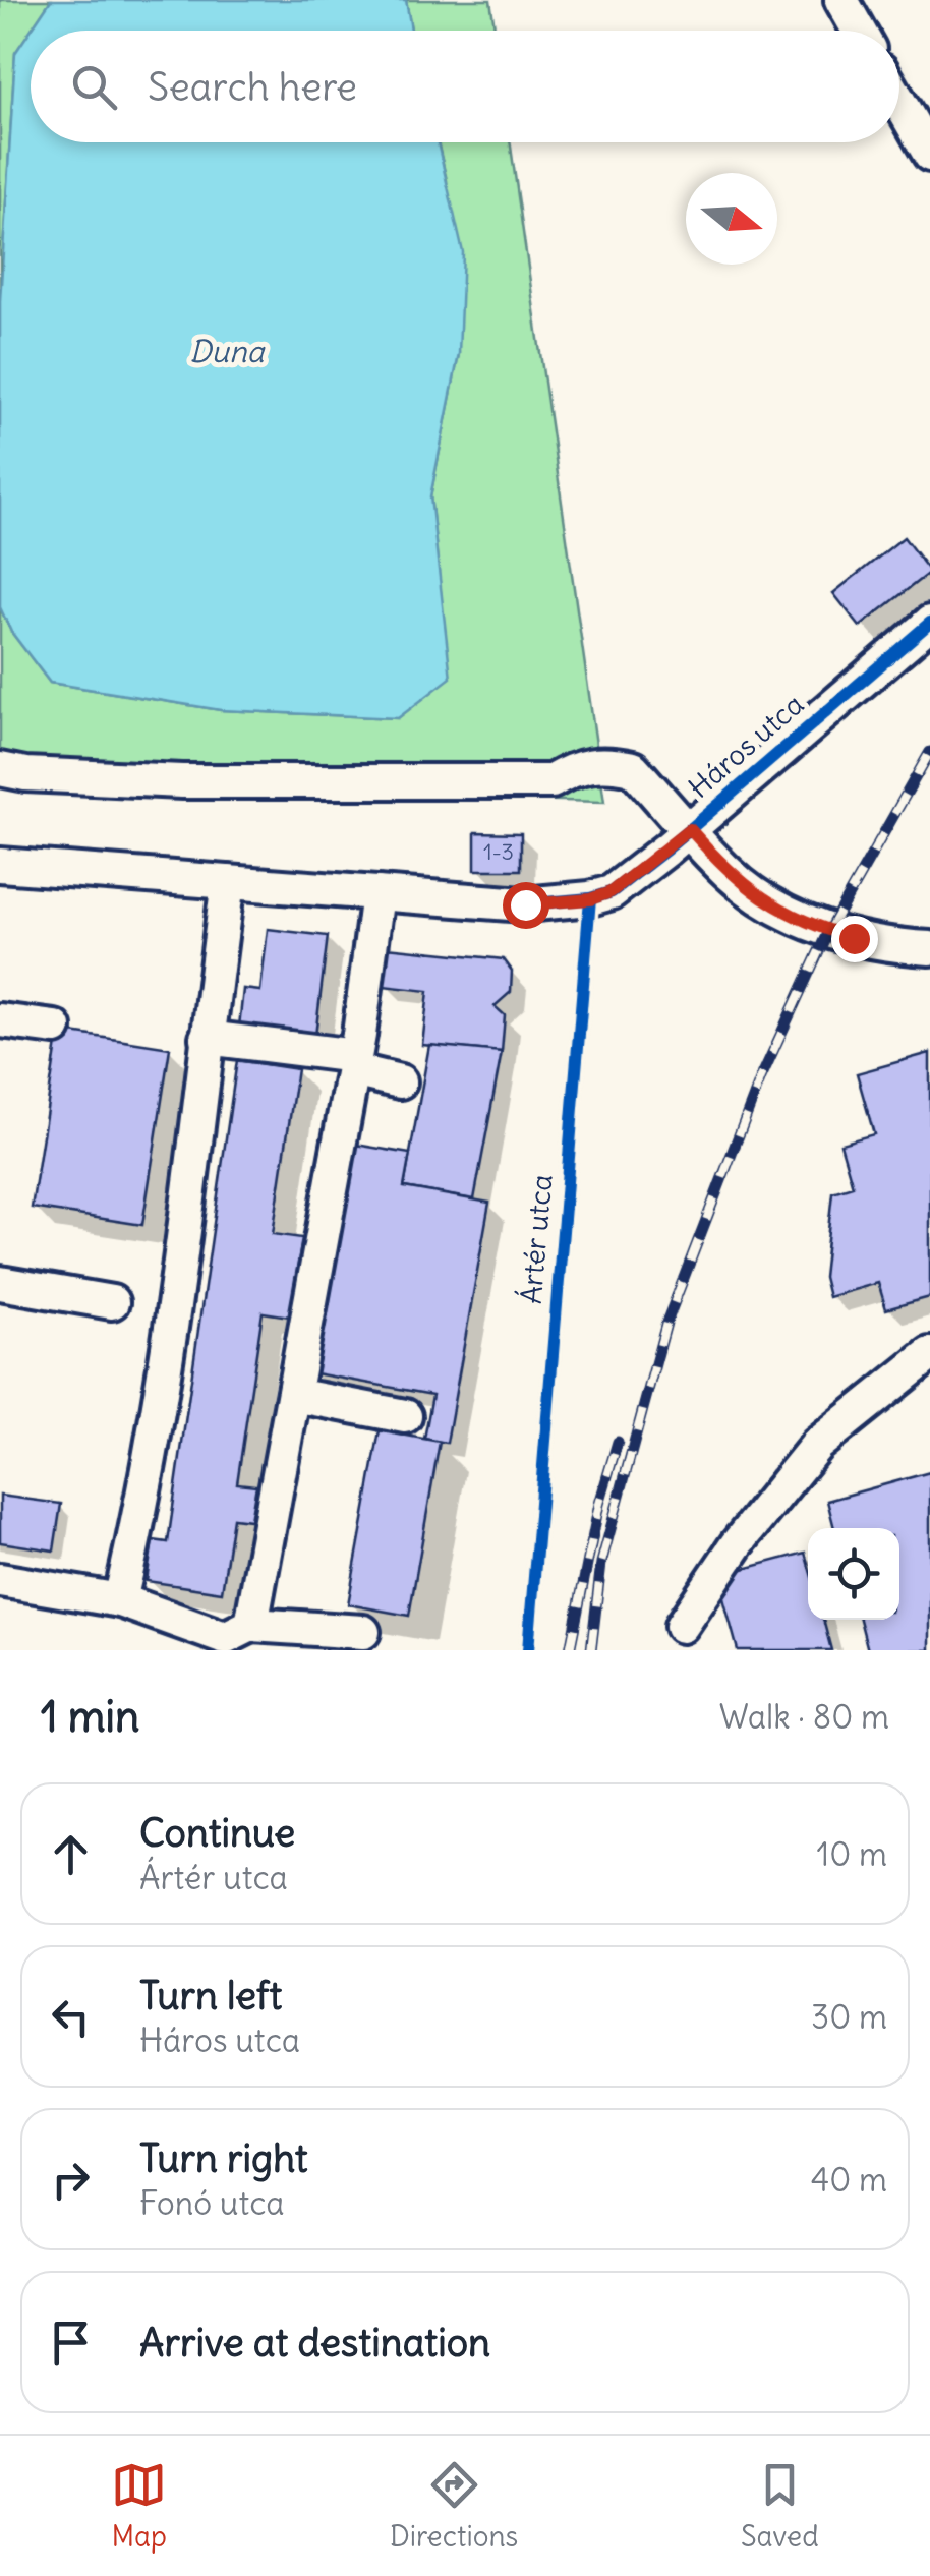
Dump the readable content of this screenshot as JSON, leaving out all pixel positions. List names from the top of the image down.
{
  "streets": {
    "street": ["Háros utca"],
    "cycle path": ["Ártér utca"]
  },
  "water": ["Duna"],
  "house_numbers": ["1-3"],
  "north": "right",
  "page": {
    "search": "Search here",
    "heading": ["1 min", "Walk · 80 m"],
    "list": [
      ["Continue", "Ártér utca", "10 m"],
      ["Turn left", "Háros utca", "30 m"],
      ["Turn right", "Fonó utca", "40 m"],
      "Arrive at destination"
    ],
    "nav": ["Map", "Directions", "Saved"]
  }
}
